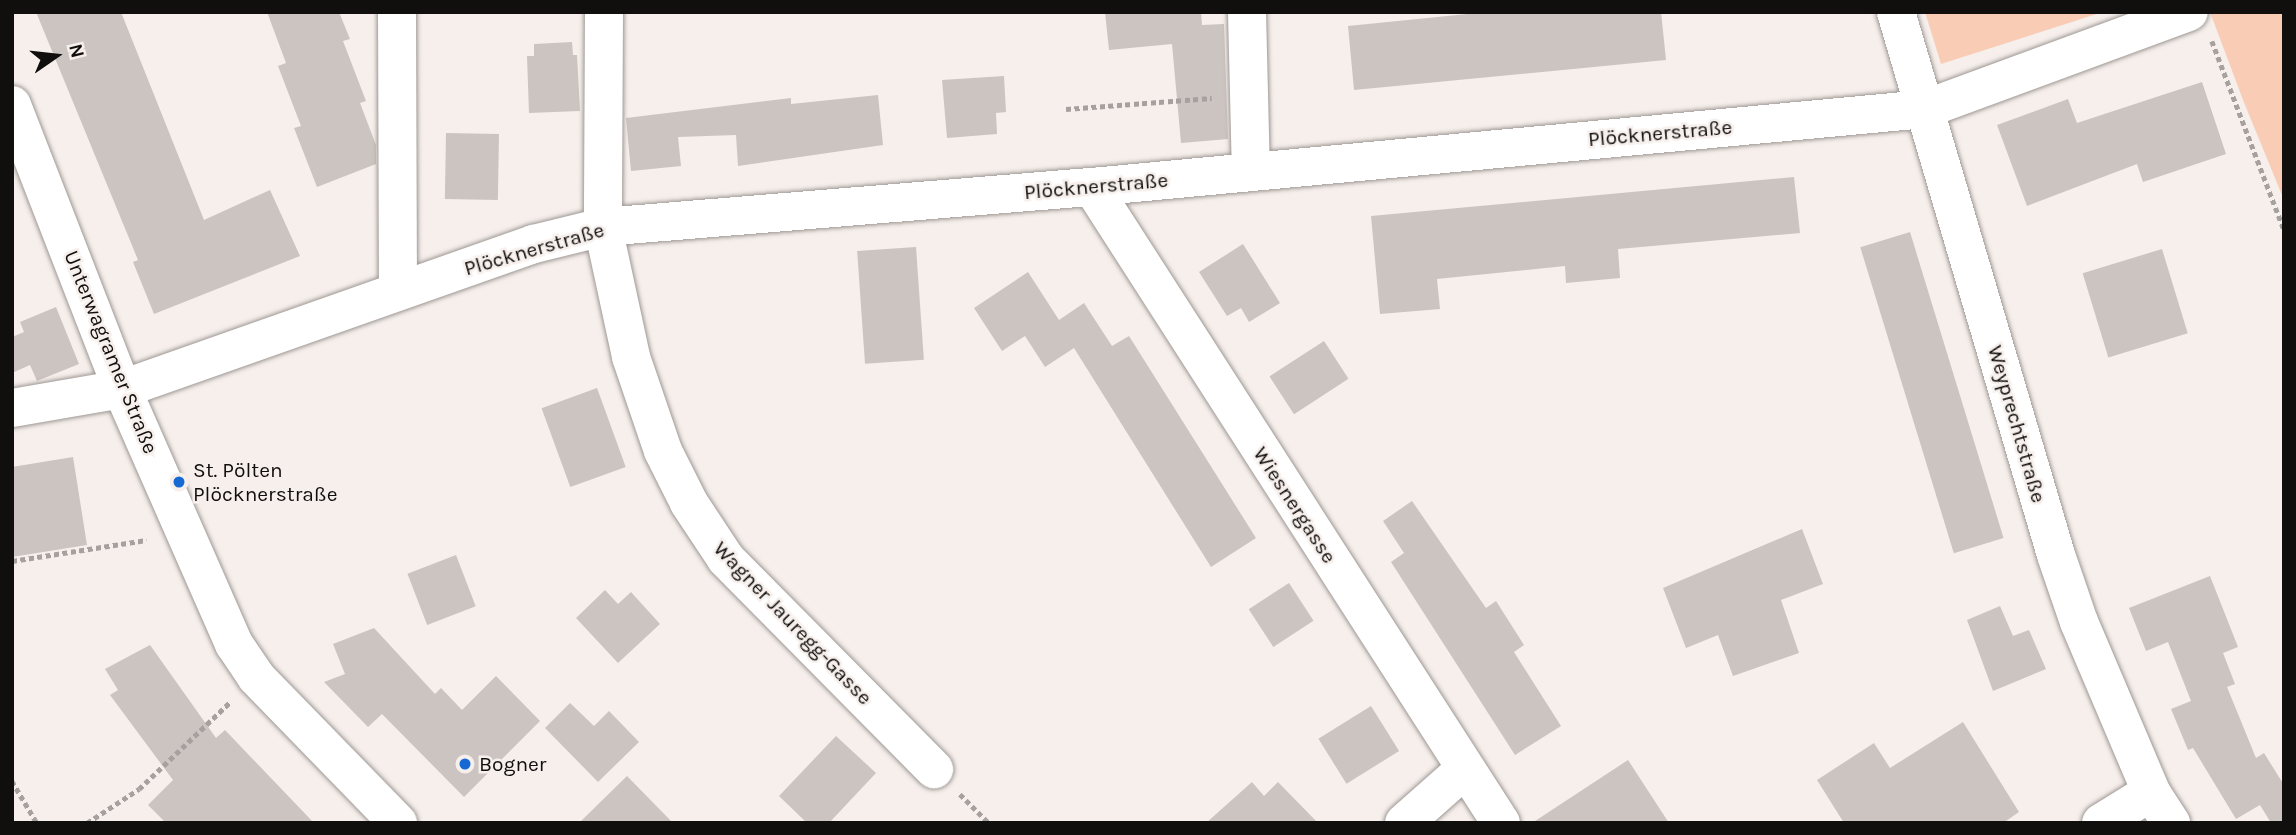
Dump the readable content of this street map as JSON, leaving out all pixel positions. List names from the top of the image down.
{
  "streets": {
    "street": [
      "Plöcknerstraße",
      "Unterwagramer Straße",
      "Weyprechtstraße",
      "Wiesnergasse",
      "Wagner Jauregg-Gasse"
    ]
  },
  "crossings": [
    ["Plöcknerstraße", "Unterwagramer Straße"],
    ["Plöcknerstraße", "Weyprechtstraße"],
    ["Plöcknerstraße", "Wiesnergasse"],
    ["Plöcknerstraße", "Wagner Jauregg-Gasse"]
  ],
  "places": ["St. Pölten Plöcknerstraße", "Bogner"],
  "north": "right"
}
